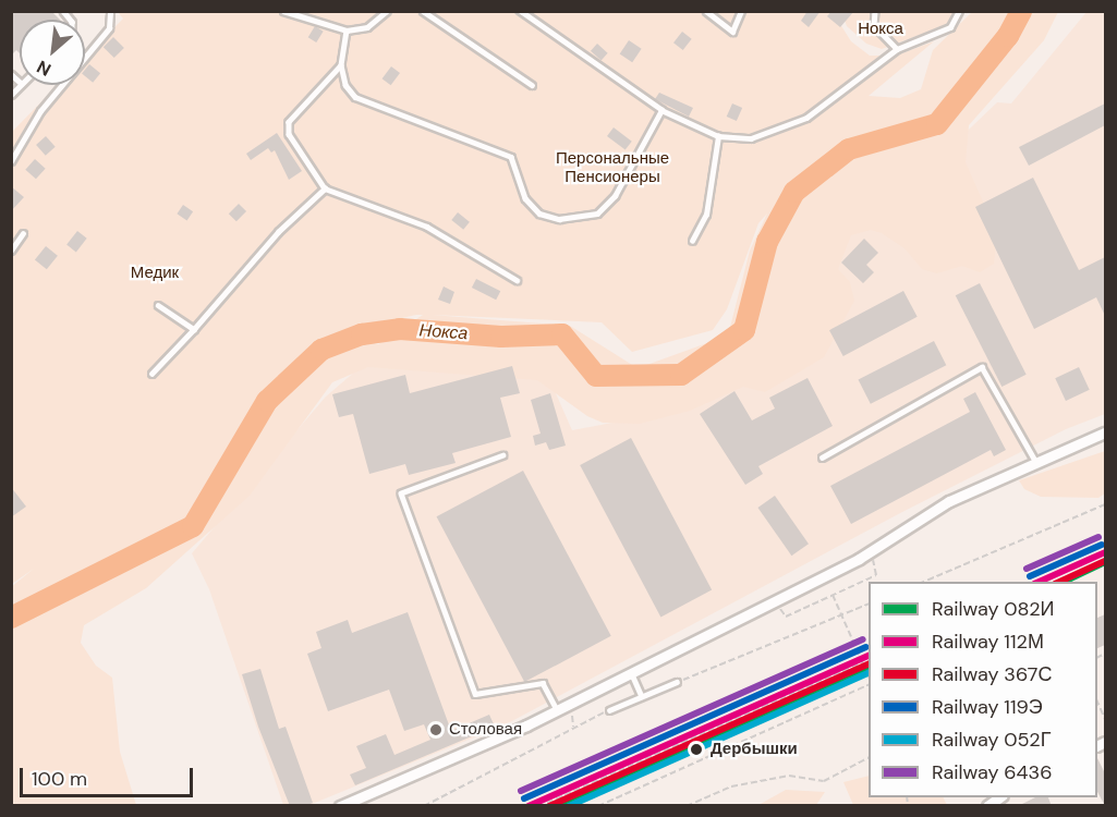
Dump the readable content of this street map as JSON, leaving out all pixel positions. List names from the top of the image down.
{
  "water": ["Нокса"],
  "parks": ["Нокса", "Персональные Пенсионеры", "Медик"],
  "places": ["Столовая", "Дербышки"],
  "lines": [
    "rail line 6436",
    "rail line 119Э",
    "rail line 112М",
    "rail line 367С",
    "rail line 082И",
    "rail line 052Г"
  ],
  "legend": [
    "Railway 082И",
    "Railway 112М",
    "Railway 367С",
    "Railway 119Э",
    "Railway 052Г",
    "Railway 6436"
  ],
  "scale_bar": "100 m",
  "north": "bottom left"
}
